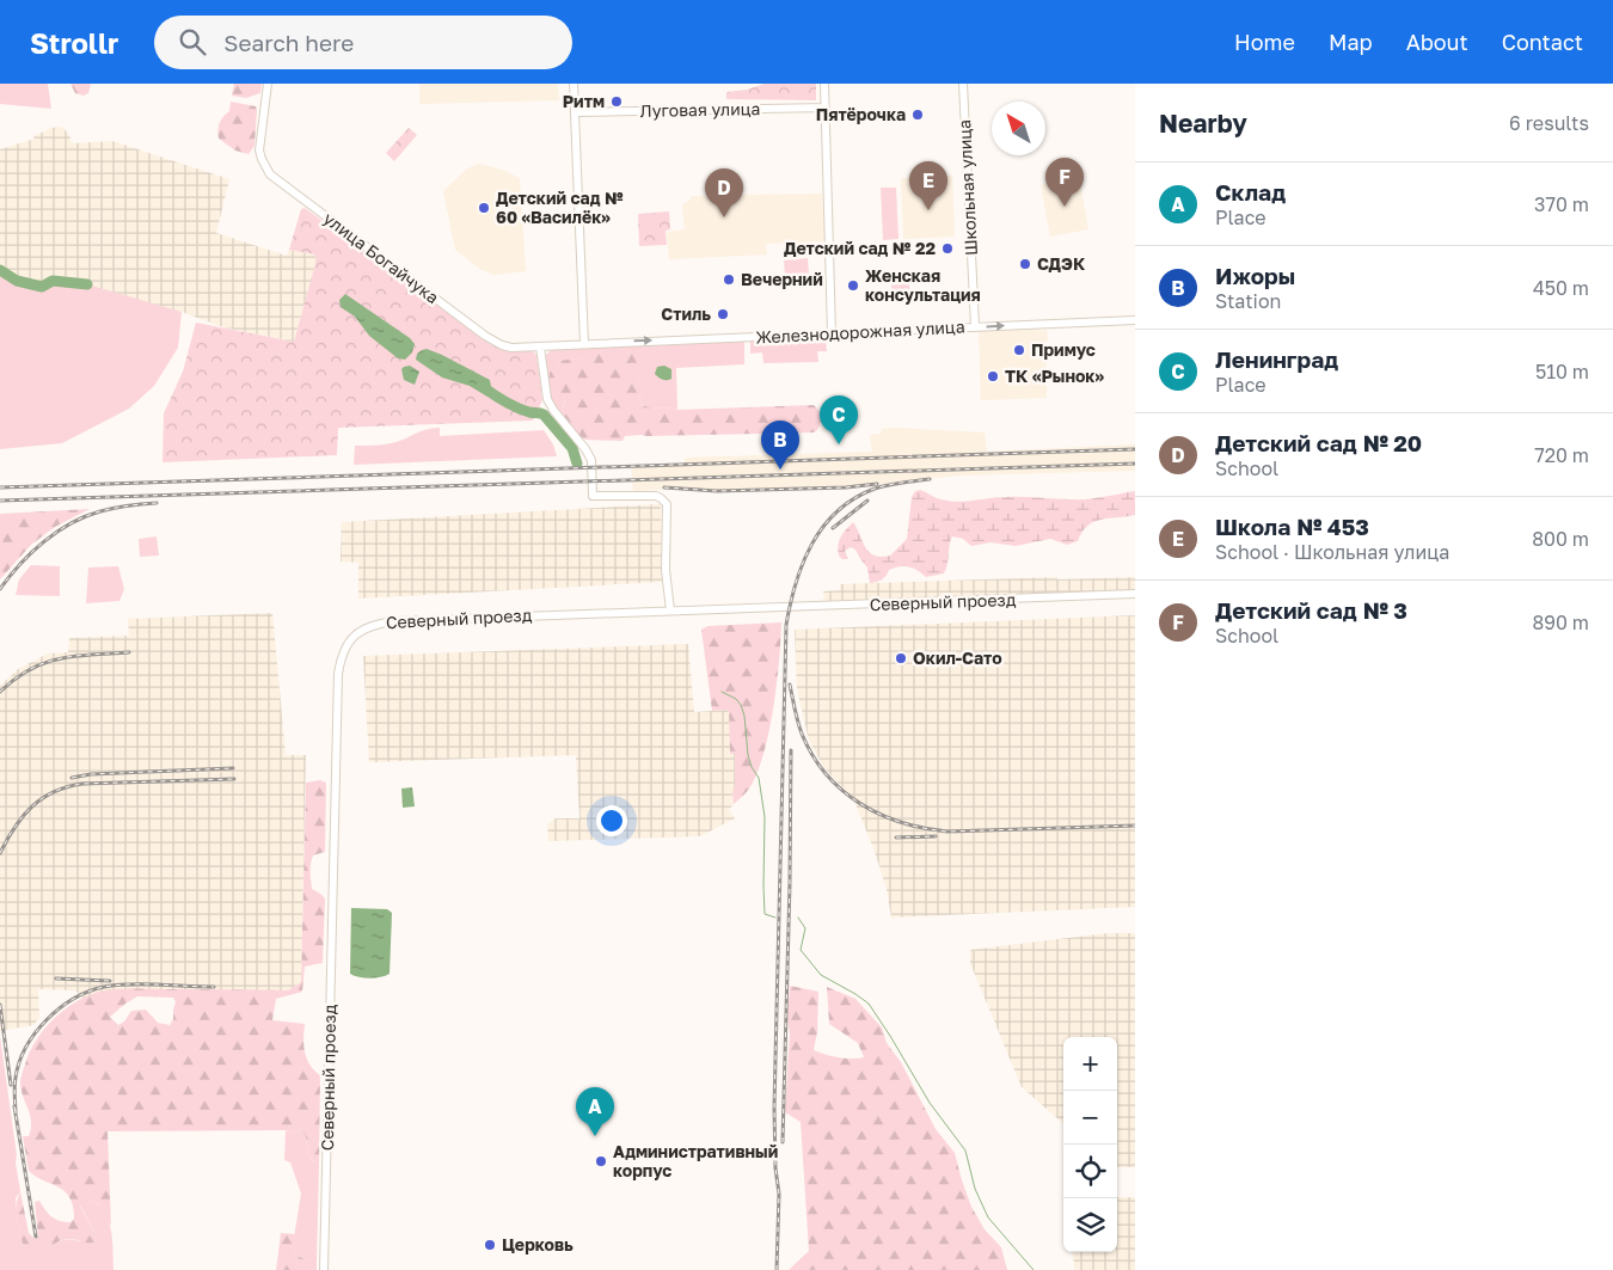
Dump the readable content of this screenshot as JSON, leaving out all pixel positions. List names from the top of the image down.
{
  "streets": {
    "street": [
      "Луговая улица",
      "Школьная улица",
      "улица Богайчука",
      "Железнодорожная улица",
      "Северный проезд"
    ]
  },
  "crossings": [
    ["Школьная улица", "Железнодорожная улица"],
    ["улица Богайчука", "Железнодорожная улица"]
  ],
  "one_way": ["Железнодорожная улица"],
  "places": [
    "Ритм",
    "Пятёрочка",
    "Детский сад № 60 «Василёк»",
    "Детский сад № 22",
    "СДЭК",
    "Вечерний",
    "Женская консультация",
    "Стиль",
    "Примус",
    "ТК «Рынок»",
    "Окил-Сато",
    "Административный корпус",
    "Церковь"
  ],
  "north": "top left",
  "page": {
    "header": "Strollr",
    "search": "Search here",
    "nav": [
      "Home",
      "Map",
      "About",
      "Contact"
    ],
    "heading": ["Nearby", "6 results"],
    "pins": [
      "F",
      "E",
      "D",
      "C",
      "B",
      "A"
    ],
    "list": [
      {
        "mark": "A",
        "name": "Склад",
        "note": "Place",
        "value": "370 m"
      },
      {
        "mark": "B",
        "name": "Ижоры",
        "note": "Station",
        "value": "450 m"
      },
      {
        "mark": "C",
        "name": "Ленинград",
        "note": "Place",
        "value": "510 m"
      },
      {
        "mark": "D",
        "name": "Детский сад № 20",
        "note": "School",
        "value": "720 m"
      },
      {
        "mark": "E",
        "name": "Школа № 453",
        "note": "School · Школьная улица",
        "value": "800 m"
      },
      {
        "mark": "F",
        "name": "Детский сад № 3",
        "note": "School",
        "value": "890 m"
      }
    ],
    "map_buttons": ["+", "−"]
  }
}
